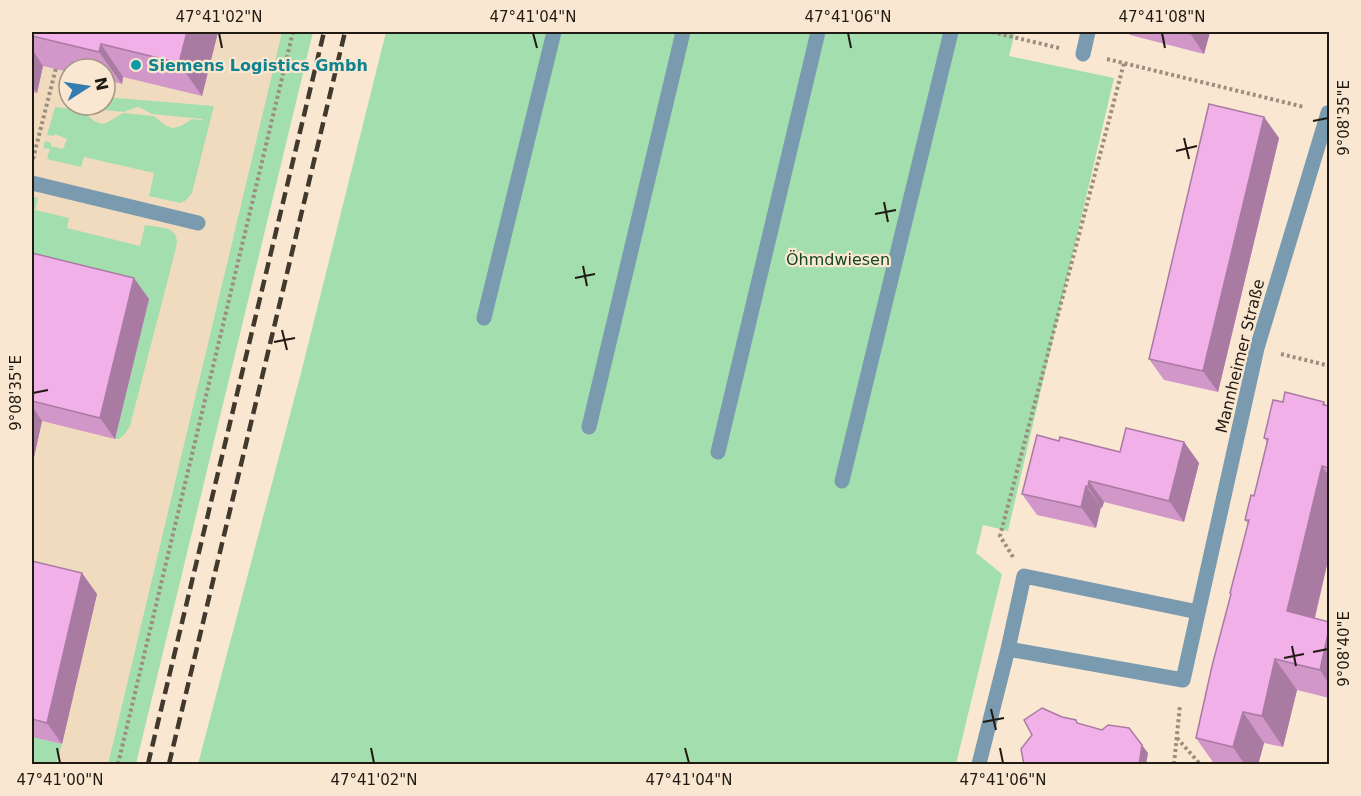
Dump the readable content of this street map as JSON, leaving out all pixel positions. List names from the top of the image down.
{
  "streets": {
    "street": ["Mannheimer Straße"]
  },
  "parks": ["Öhmdwiesen"],
  "places": ["Siemens Logistics Gmbh"],
  "north": "right",
  "coordinates": [
    "47°41'02\"N",
    "47°41'04\"N",
    "47°41'06\"N",
    "47°41'08\"N",
    "9°08'35\"E",
    "9°08'40\"E",
    "47°41'00\"N"
  ]
}
